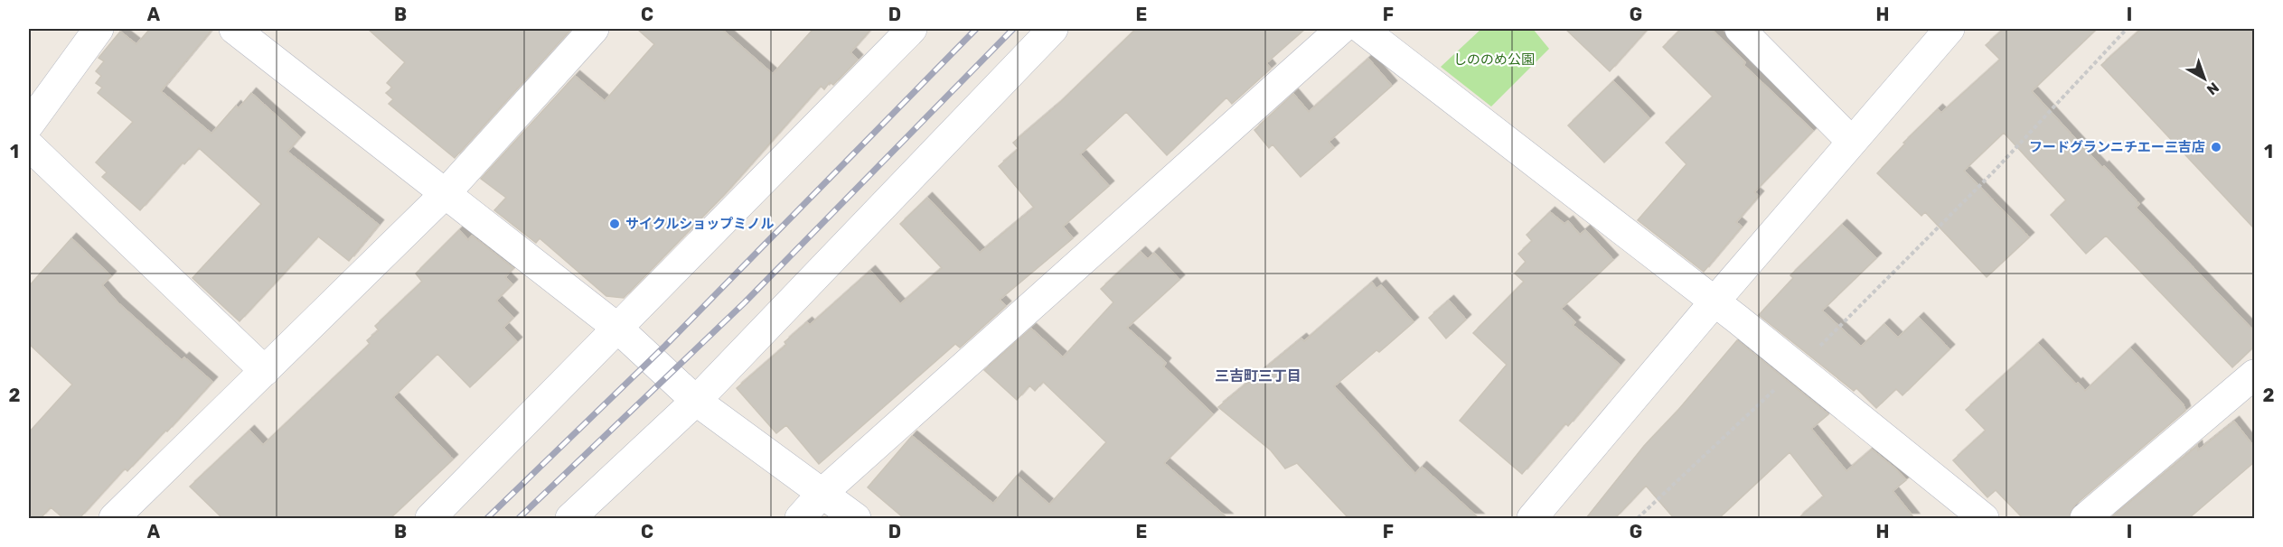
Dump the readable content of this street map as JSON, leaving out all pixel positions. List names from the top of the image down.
{
  "districts": ["三吉町三丁目"],
  "parks": ["しののめ公園"],
  "places": ["フードグランニチエー三吉店", "サイクルショップミノル"],
  "north": "bottom right",
  "grid": {
    "columns": [
      "A",
      "B",
      "C",
      "D",
      "E",
      "F",
      "G",
      "H",
      "I"
    ],
    "rows": ["1", "2"]
  }
}
